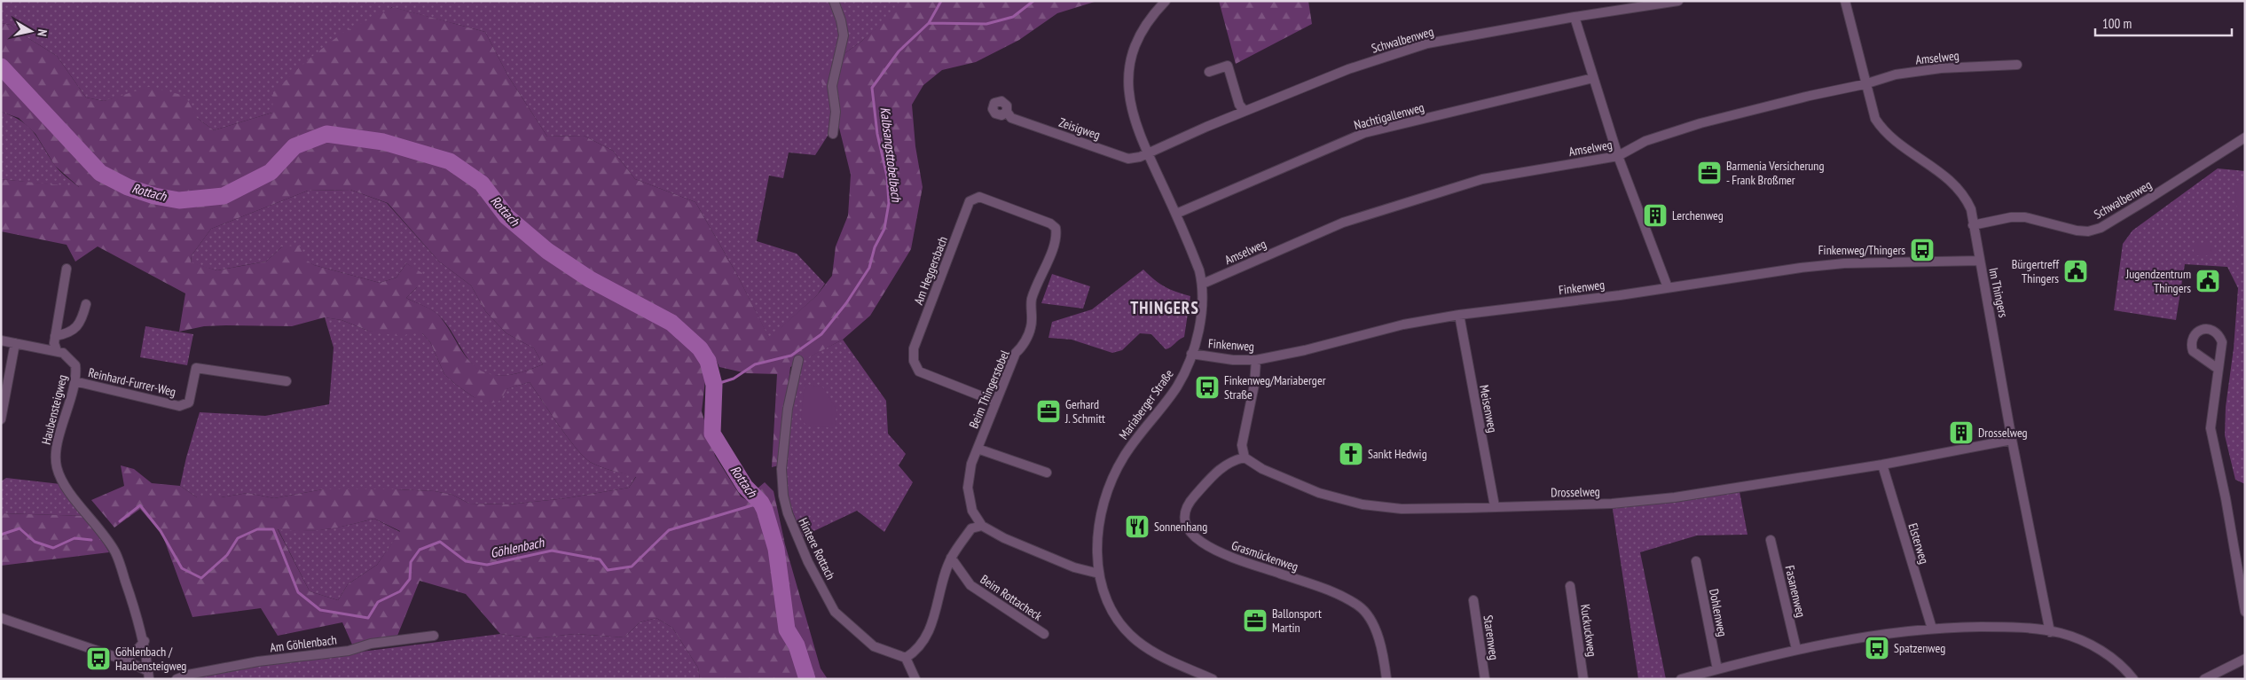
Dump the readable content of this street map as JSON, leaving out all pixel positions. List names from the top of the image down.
{
  "streets": {
    "street": [
      "Schwalbenweg",
      "Amselweg",
      "Nachtigallenweg",
      "Zeisigweg",
      "Am Heggersbach",
      "Finkenweg",
      "Im Thingers",
      "Reinhard-Furrer-Weg",
      "Beim Thingerstobel",
      "Mariaberger Straße",
      "Meisenweg",
      "Haubensteigweg",
      "Drosselweg",
      "Elsterweg",
      "Hintere Rottach",
      "Grasmückenweg",
      "Fasanenweg",
      "Beim Rottacheck",
      "Dohlenweg",
      "Kuckuckweg",
      "Starenweg",
      "Am Göhlenbach"
    ]
  },
  "crossings": [
    ["Schwalbenweg", "Zeisigweg"],
    ["Schwalbenweg", "Im Thingers"],
    ["Schwalbenweg", "Mariaberger Straße"],
    ["Amselweg", "Im Thingers"],
    ["Amselweg", "Mariaberger Straße"],
    ["Nachtigallenweg", "Mariaberger Straße"],
    ["Zeisigweg", "Mariaberger Straße"],
    ["Am Heggersbach", "Beim Thingerstobel"],
    ["Finkenweg", "Im Thingers"],
    ["Finkenweg", "Mariaberger Straße"],
    ["Finkenweg", "Meisenweg"],
    ["Im Thingers", "Drosselweg"],
    ["Reinhard-Furrer-Weg", "Haubensteigweg"],
    ["Meisenweg", "Drosselweg"],
    ["Drosselweg", "Elsterweg"],
    ["Drosselweg", "Grasmückenweg"]
  ],
  "districts": ["THINGERS"],
  "water": ["Kalbsangsttobelbach", "Rottach", "Göhlenbach"],
  "places": {
    "office": ["Barmenia Versicherung - Frank Broßmer", "Gerhard J. Schmitt", "Ballonsport Martin"],
    "building": ["Lerchenweg", "Drosselweg"],
    "bus stop": [
      "Finkenweg/Thingers",
      "Finkenweg/Mariaberger Straße",
      "Spatzenweg",
      "Göhlenbach / Haubensteigweg"
    ],
    "public building": ["Bürgertreff Thingers", "Jugendzentrum Thingers"],
    "church": ["Sankt Hedwig"],
    "restaurant": ["Sonnenhang"]
  },
  "scale_bar": "100 m",
  "north": "right"
}
